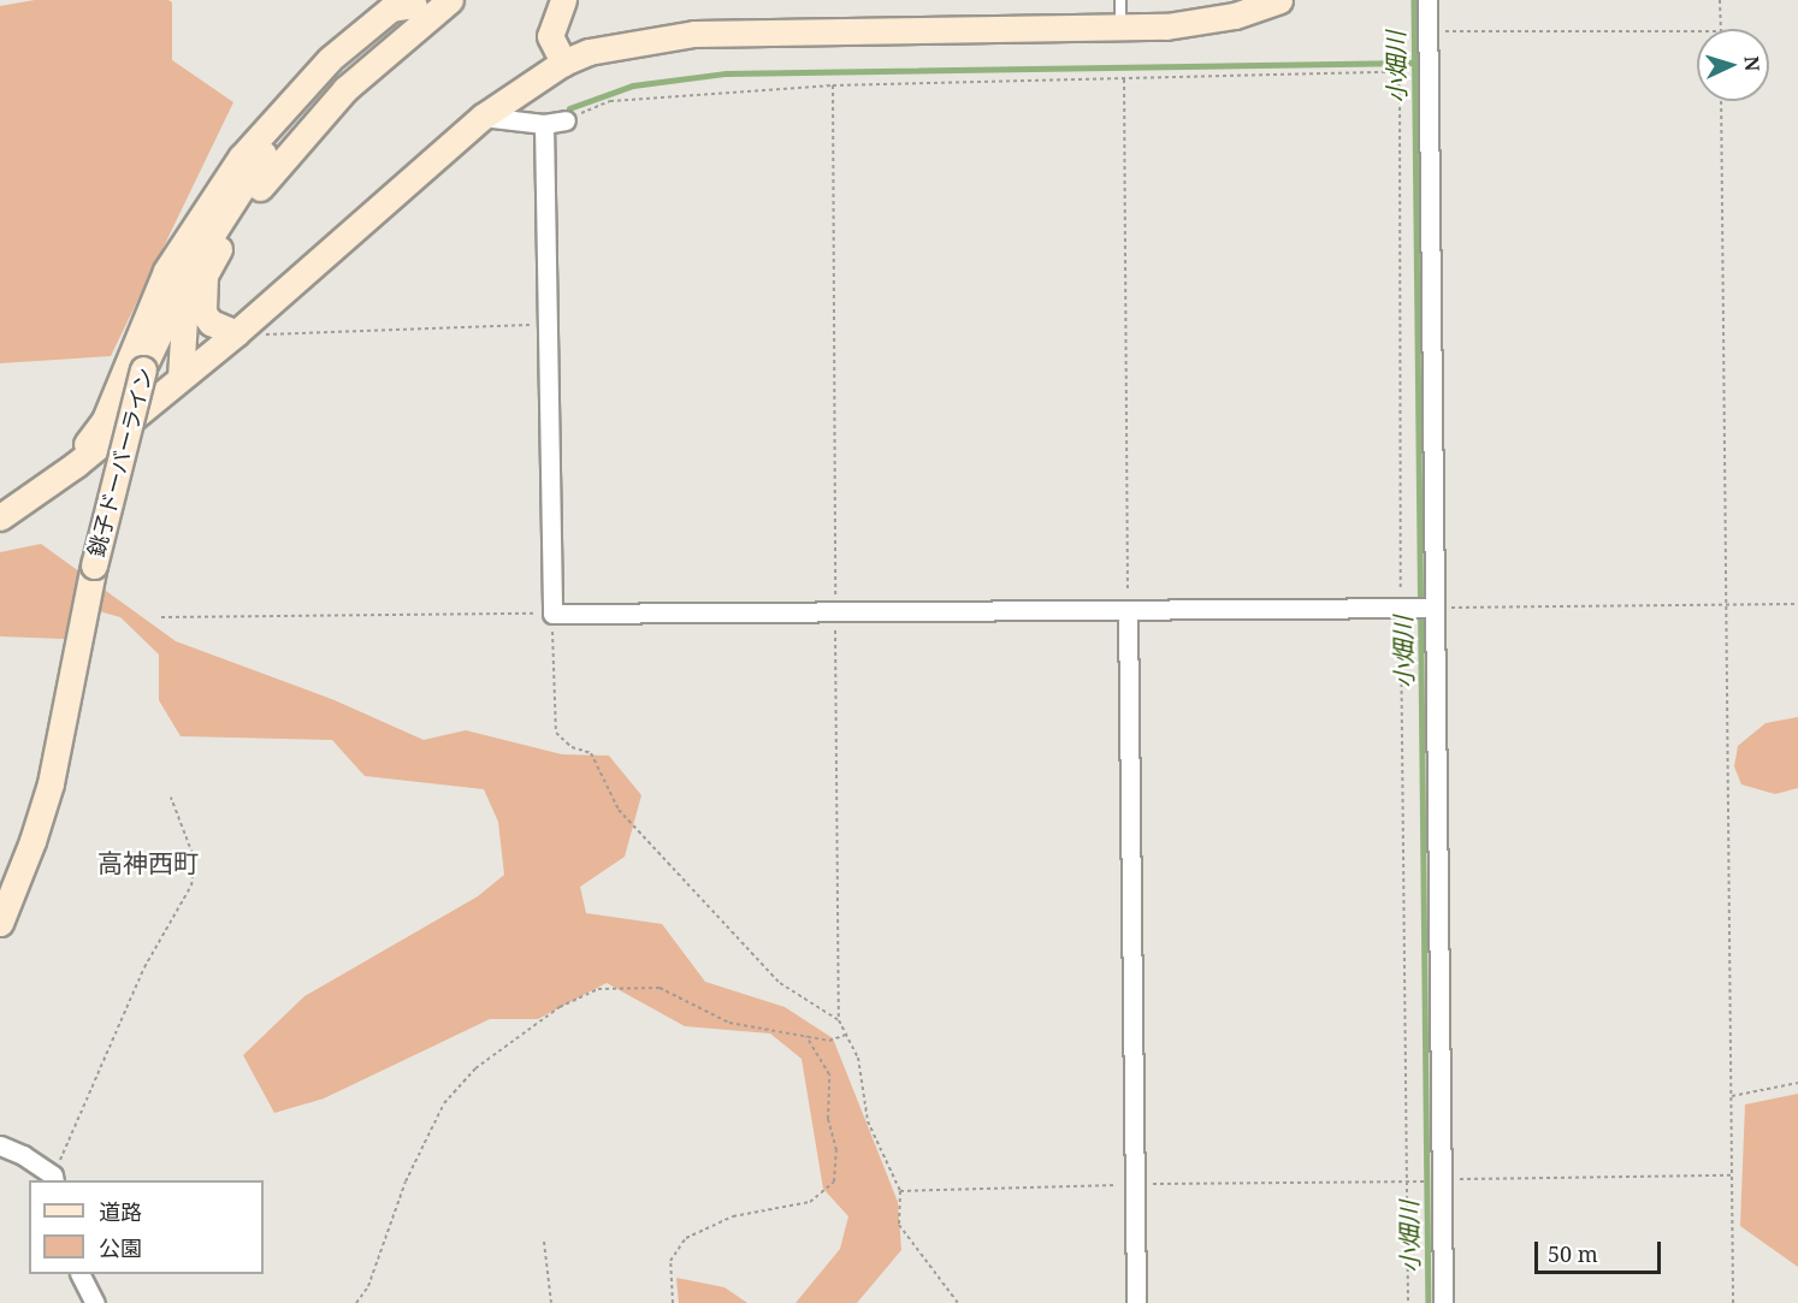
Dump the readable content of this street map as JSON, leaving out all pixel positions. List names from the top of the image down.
{
  "streets": {
    "main road": ["銚子ドーバーライン"]
  },
  "districts": ["高神西町"],
  "water": ["小畑川"],
  "legend": ["道路", "公園"],
  "scale_bar": "50 m",
  "north": "right"
}
